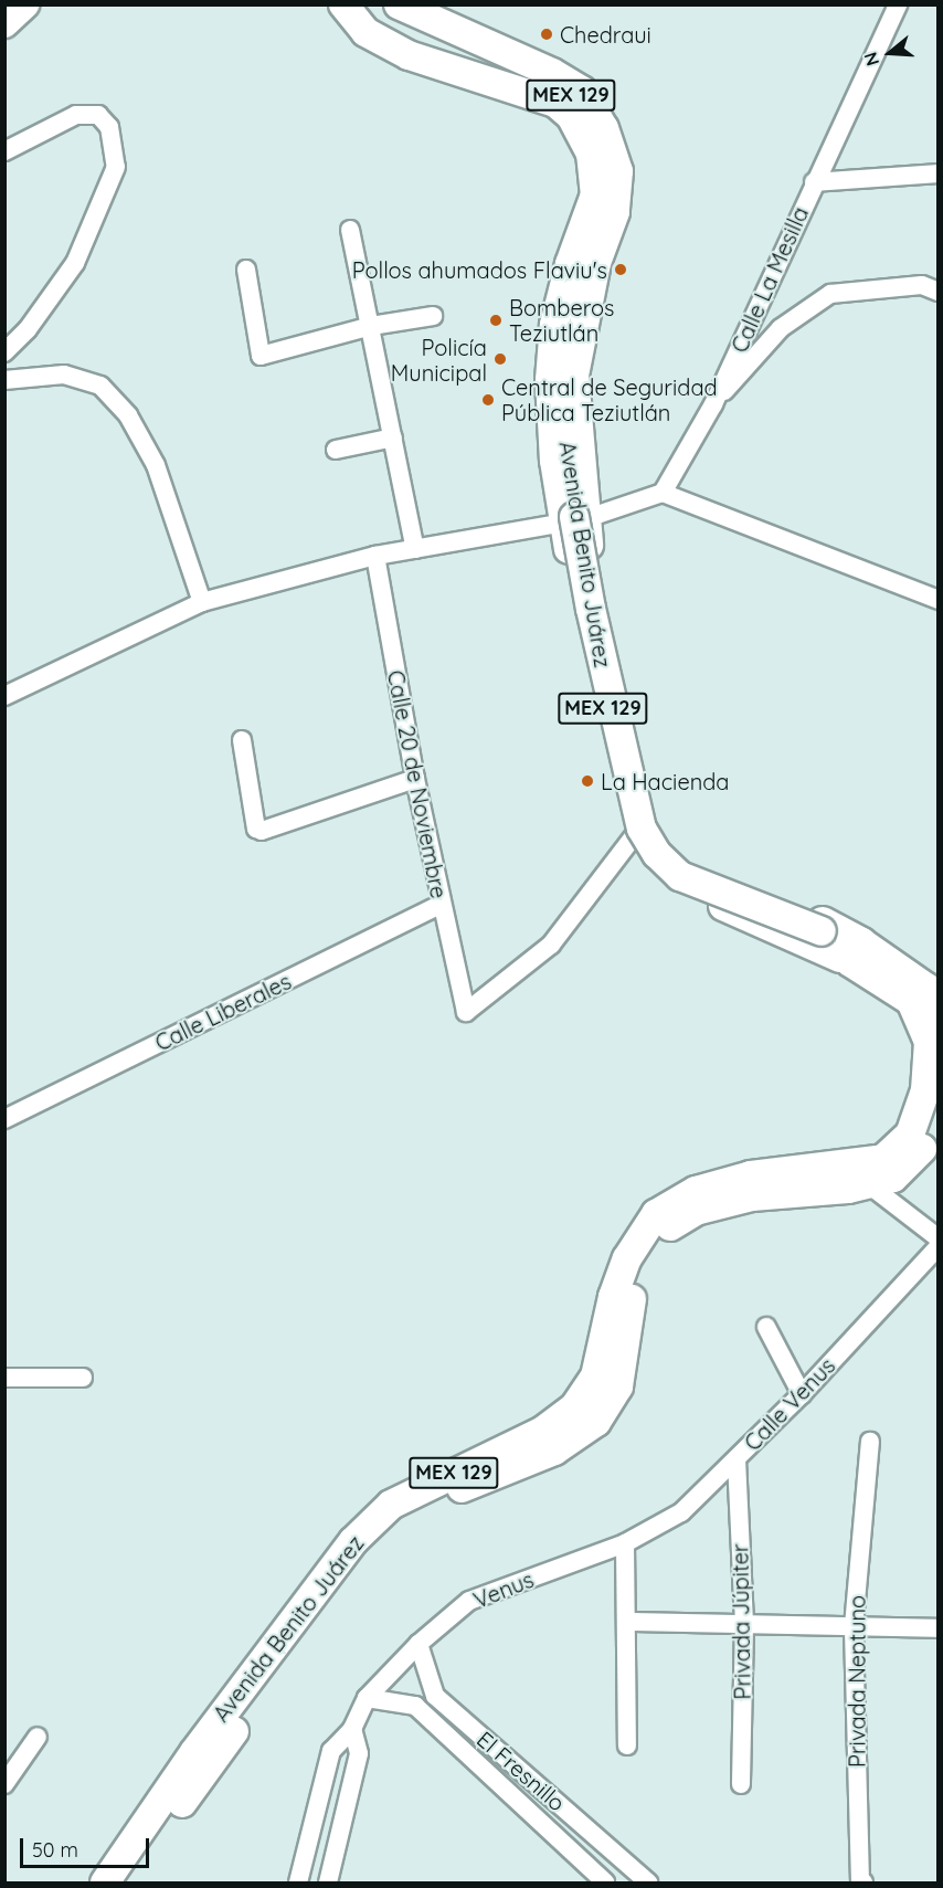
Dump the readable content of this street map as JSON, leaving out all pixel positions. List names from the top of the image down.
{
  "streets": {
    "main road": ["MEX 129", "Avenida Benito Juárez"],
    "street": [
      "Calle La Mesilla",
      "Calle 20 de Noviembre",
      "Calle Liberales",
      "Calle Venus",
      "Venus",
      "Privada Júpiter",
      "Privada Neptuno",
      "El Fresnillo"
    ]
  },
  "crossings": [
    ["MEX 129", "Avenida Benito Juárez"],
    ["MEX 129", "Calle 20 de Noviembre"],
    ["Calle 20 de Noviembre", "Calle Liberales"],
    ["Calle Venus", "Venus"],
    ["Calle Venus", "Privada Júpiter"]
  ],
  "places": [
    "Chedraui",
    "Pollos ahumados Flaviu's",
    "Bomberos Teziutlán",
    "Policía Municipal",
    "Central de Seguridad Pública Teziutlán",
    "La Hacienda"
  ],
  "scale_bar": "50 m",
  "north": "left"
}
